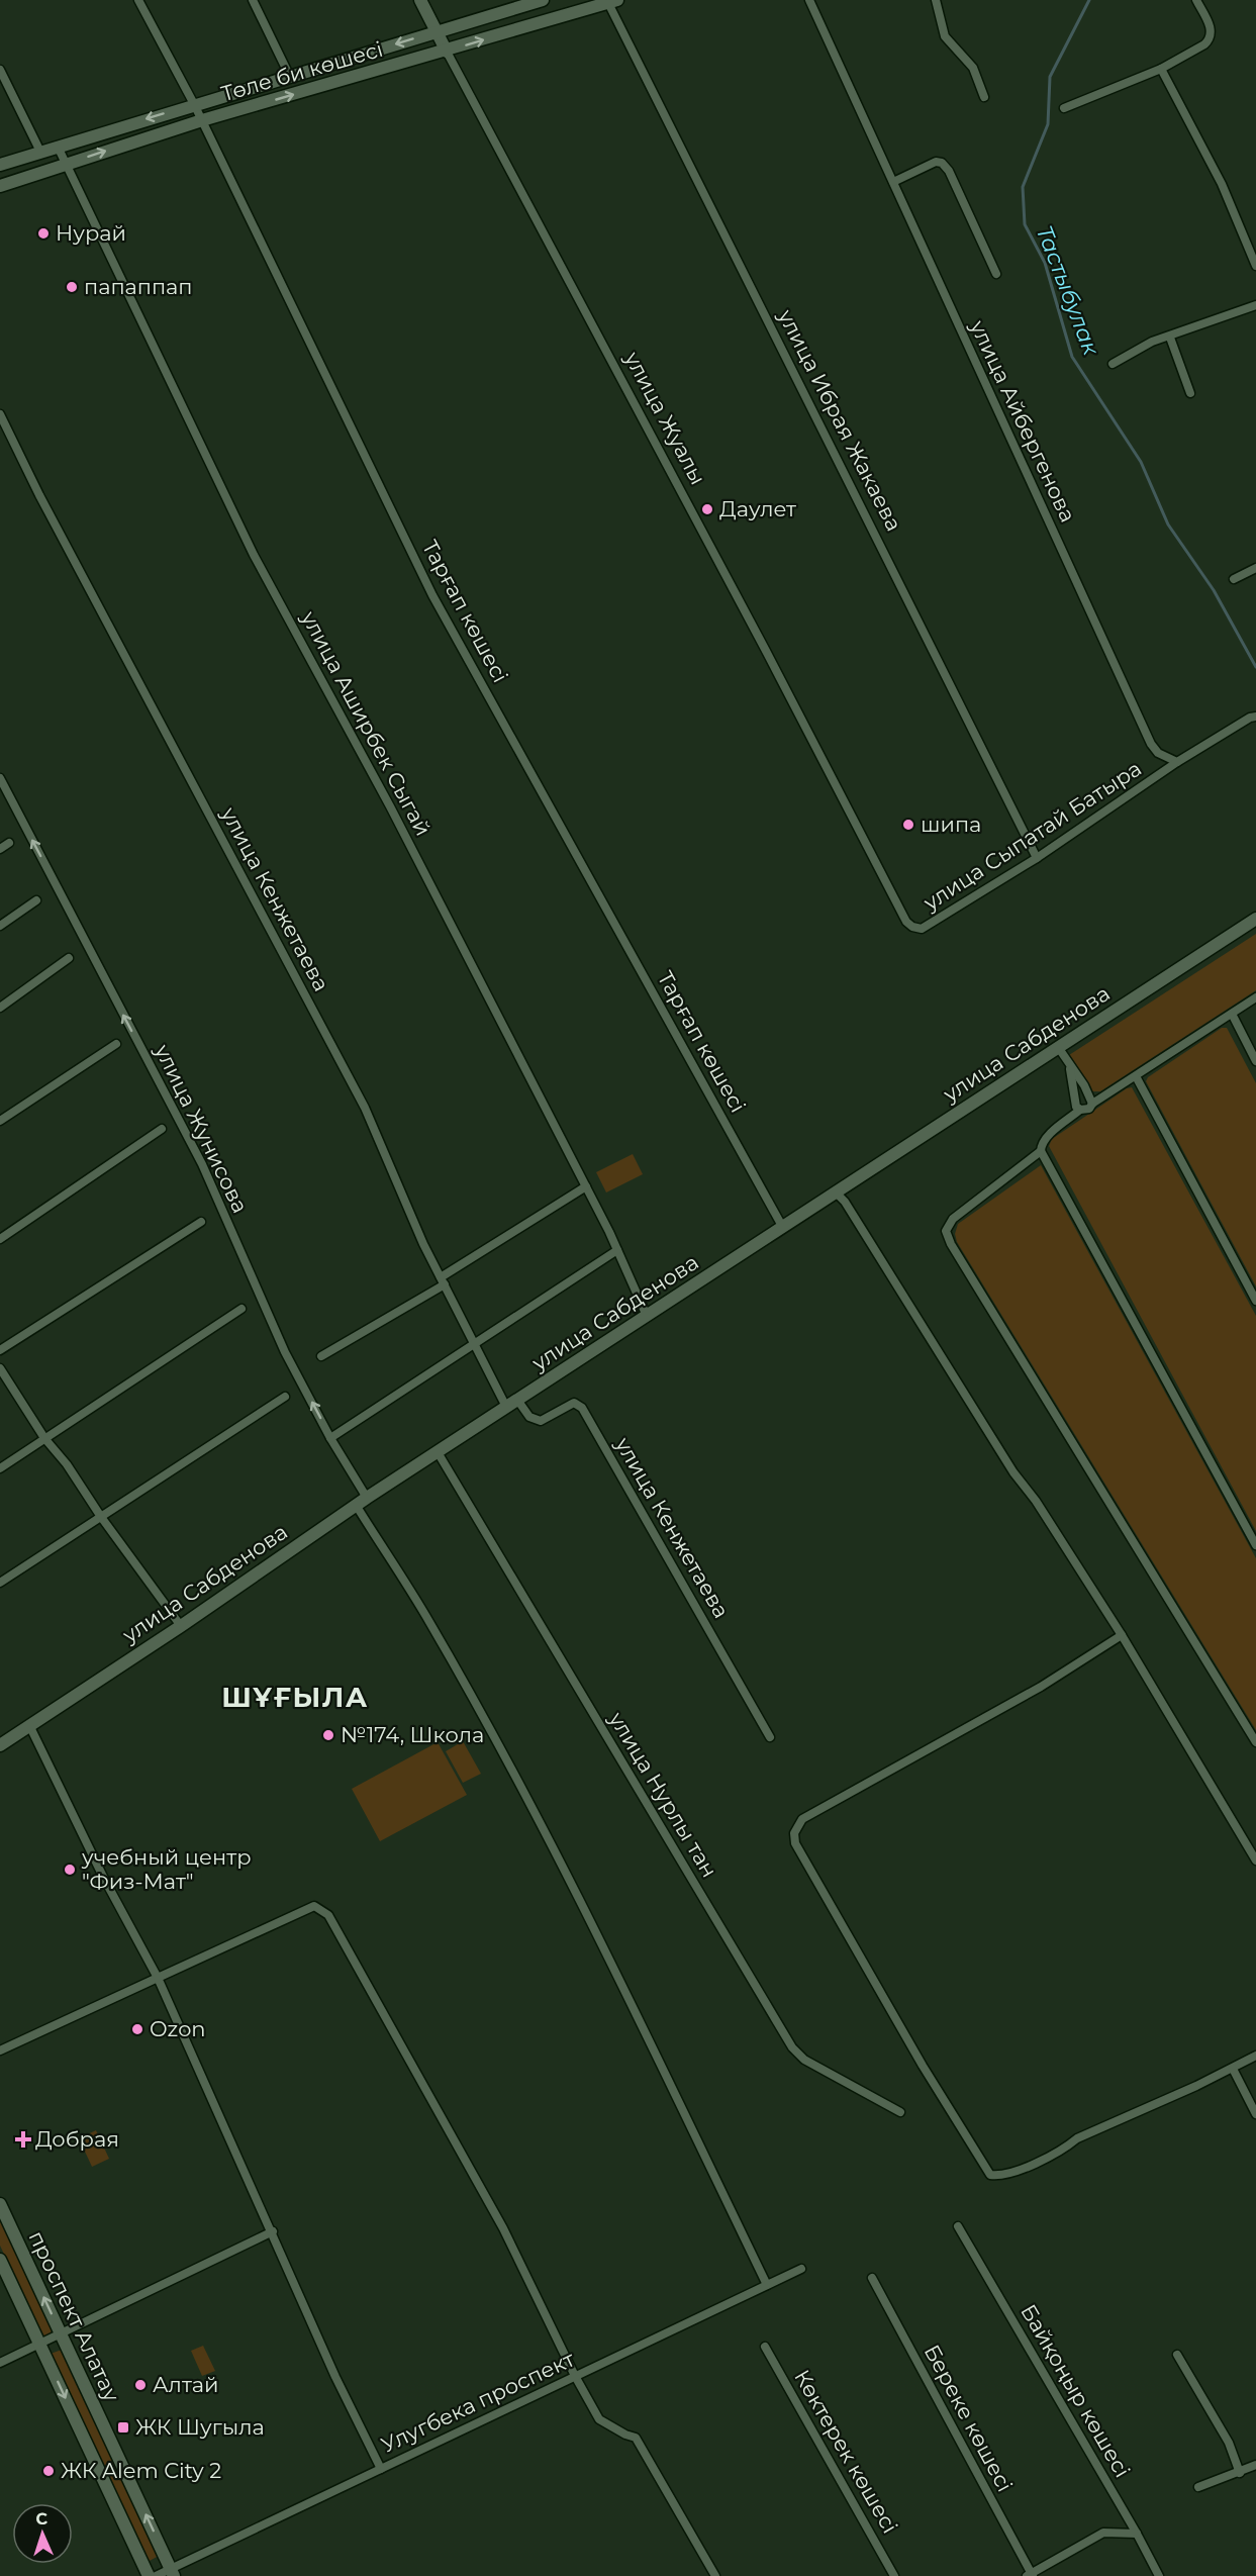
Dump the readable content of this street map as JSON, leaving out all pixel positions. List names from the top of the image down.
{
  "streets": {
    "main road": [
      "Төле би көшесі",
      "улица Жуалы",
      "улица Сабденова",
      "проспект Алатау"
    ],
    "street": [
      "улица Ибрая Жакаева",
      "улица Айбергенова",
      "Тарғап көшесі",
      "улица Аширбек Сыгай",
      "улица Сыпатай Батыра",
      "улица Кенжетаева",
      "улица Жунисова",
      "улица Нурлы тан",
      "Байқоңыр көшесі",
      "Улугбека проспект",
      "Береке көшесі",
      "Көктерек көшесі"
    ]
  },
  "crossings": [
    ["Төле би көшесі", "улица Жуалы"],
    ["Төле би көшесі", "улица Ибрая Жакаева"],
    ["Төле би көшесі", "Тарғап көшесі"],
    ["Төле би көшесі", "улица Аширбек Сыгай"],
    ["улица Жуалы", "улица Сыпатай Батыра"],
    ["улица Ибрая Жакаева", "улица Сыпатай Батыра"],
    ["улица Айбергенова", "улица Сыпатай Батыра"],
    ["Тарғап көшесі", "улица Сабденова"],
    ["улица Аширбек Сыгай", "улица Сабденова"],
    ["улица Кенжетаева", "улица Сабденова"],
    ["улица Сабденова", "улица Жунисова"],
    ["улица Сабденова", "улица Нурлы тан"],
    ["проспект Алатау", "Улугбека проспект"]
  ],
  "one_way": ["улица Жунисова"],
  "districts": ["ШҰҒЫЛА"],
  "water": ["Тастыбулак"],
  "places": {
    "other": [
      "Нурай",
      "папаппап",
      "Даулет",
      "шипа",
      "№174, Школа",
      "учебный центр \"Физ-Мат\"",
      "Ozon",
      "Алтай",
      "ЖК Alem City 2"
    ],
    "health": ["Добрая"],
    "transit": ["ЖК Шугыла"]
  },
  "north": "top"
}
